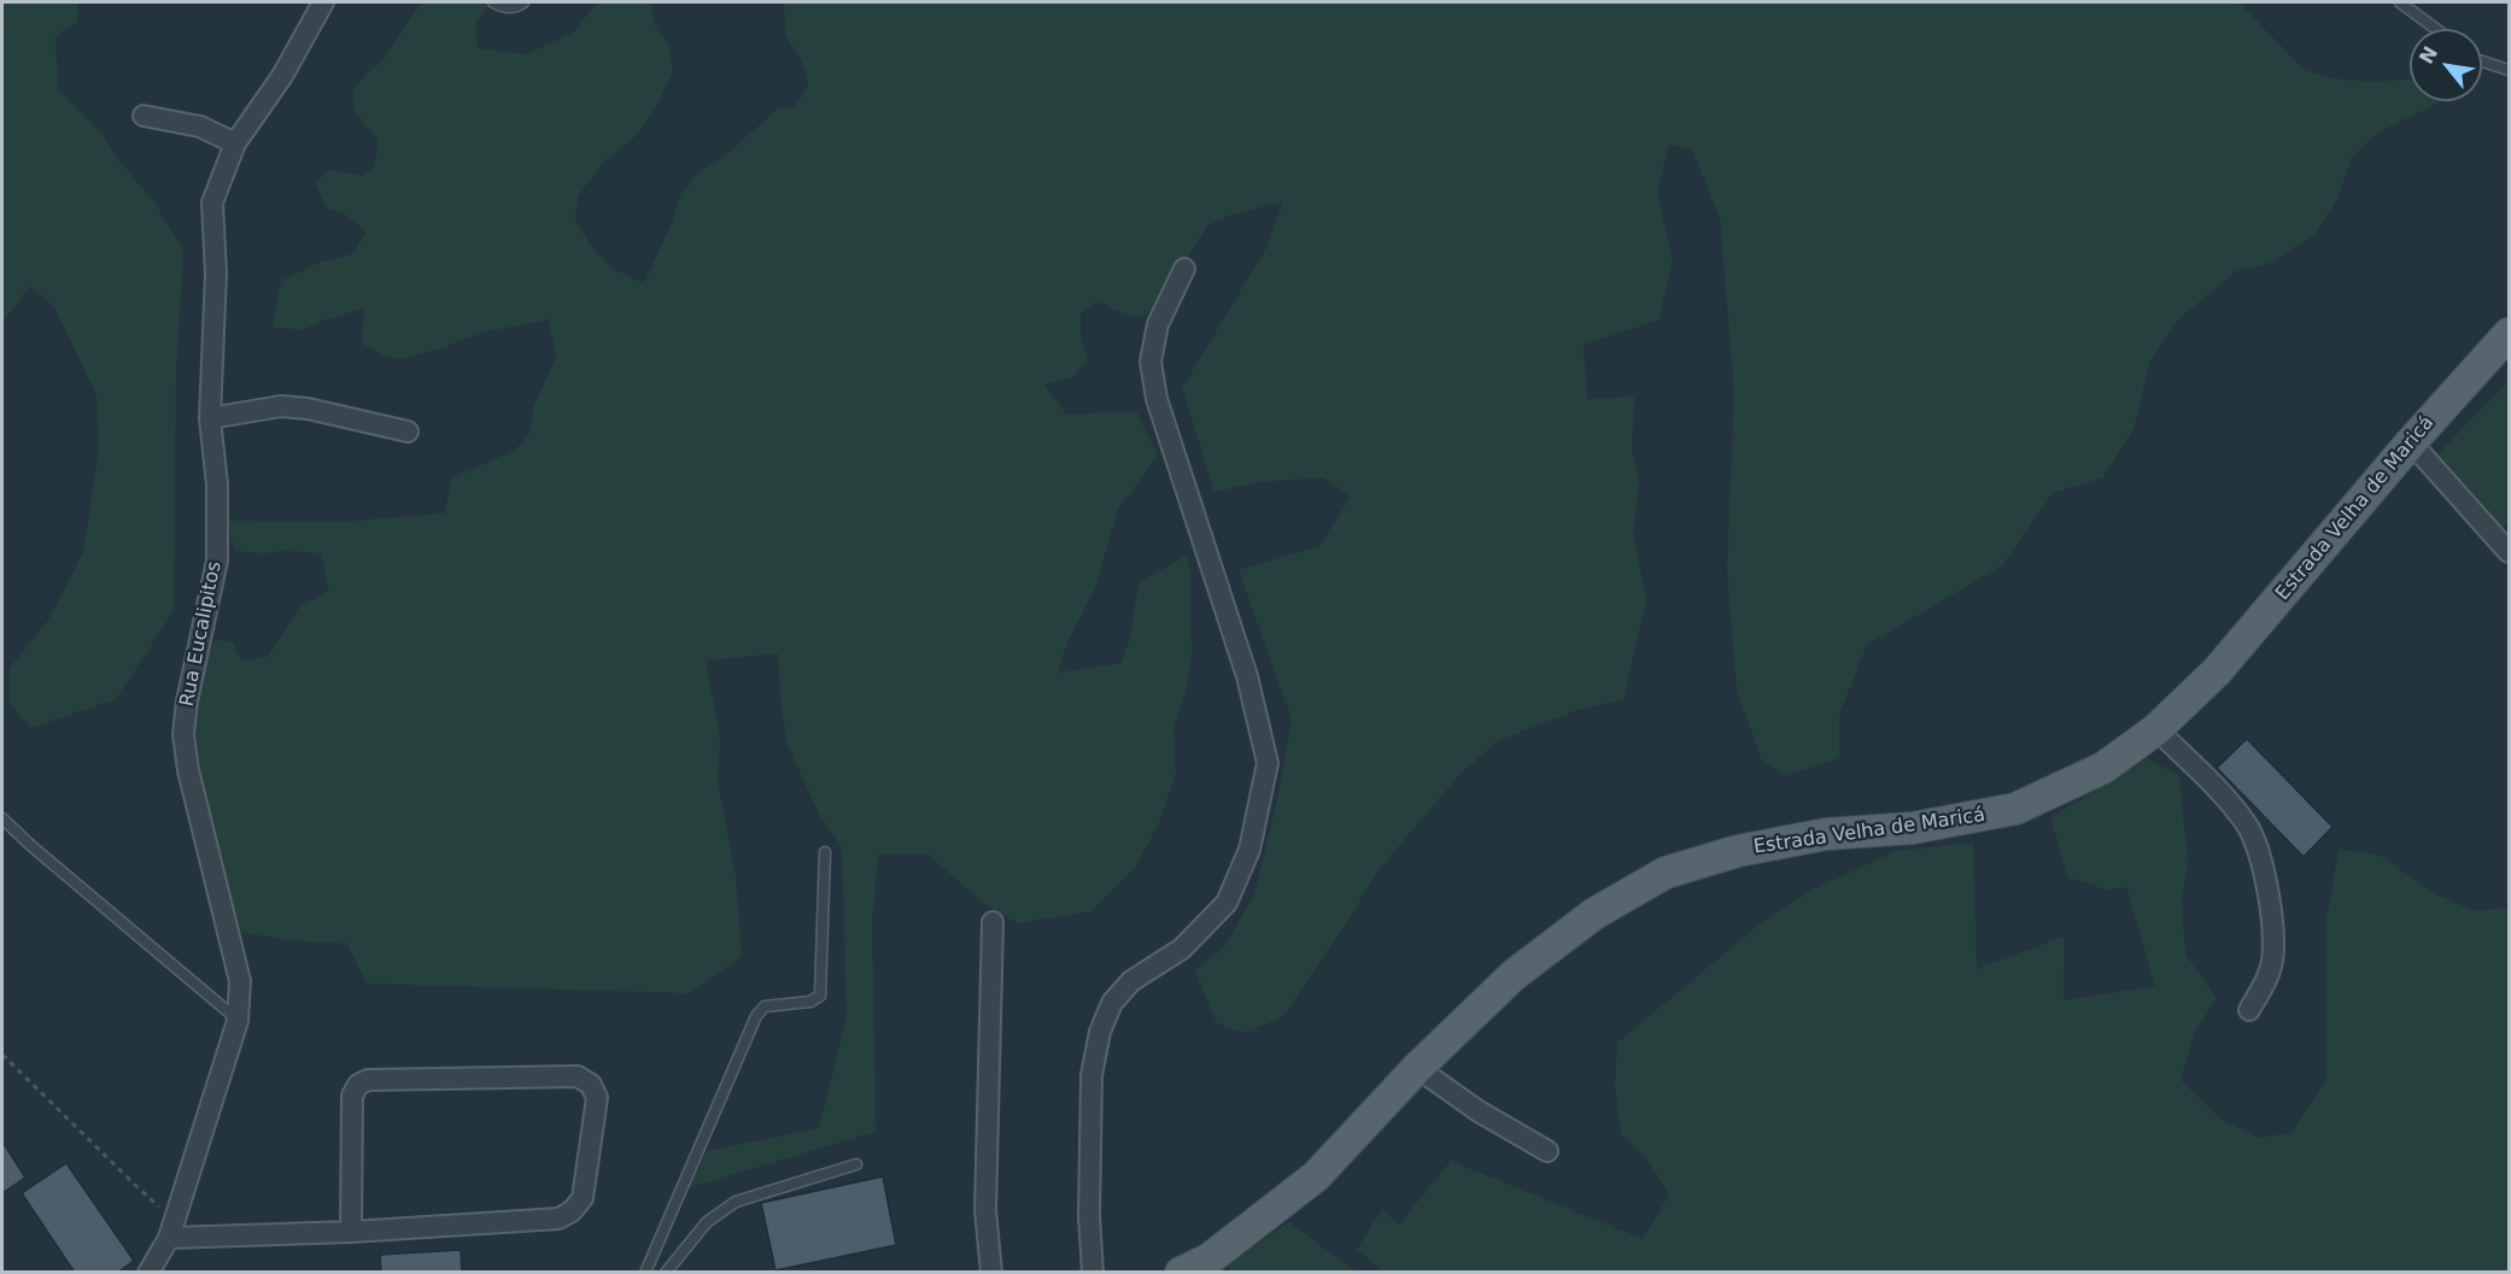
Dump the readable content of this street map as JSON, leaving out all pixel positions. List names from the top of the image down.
{
  "streets": {
    "main road": ["Estrada Velha de Maricá"],
    "street": ["Rua Eucalipitos"]
  },
  "north": "top left"
}
